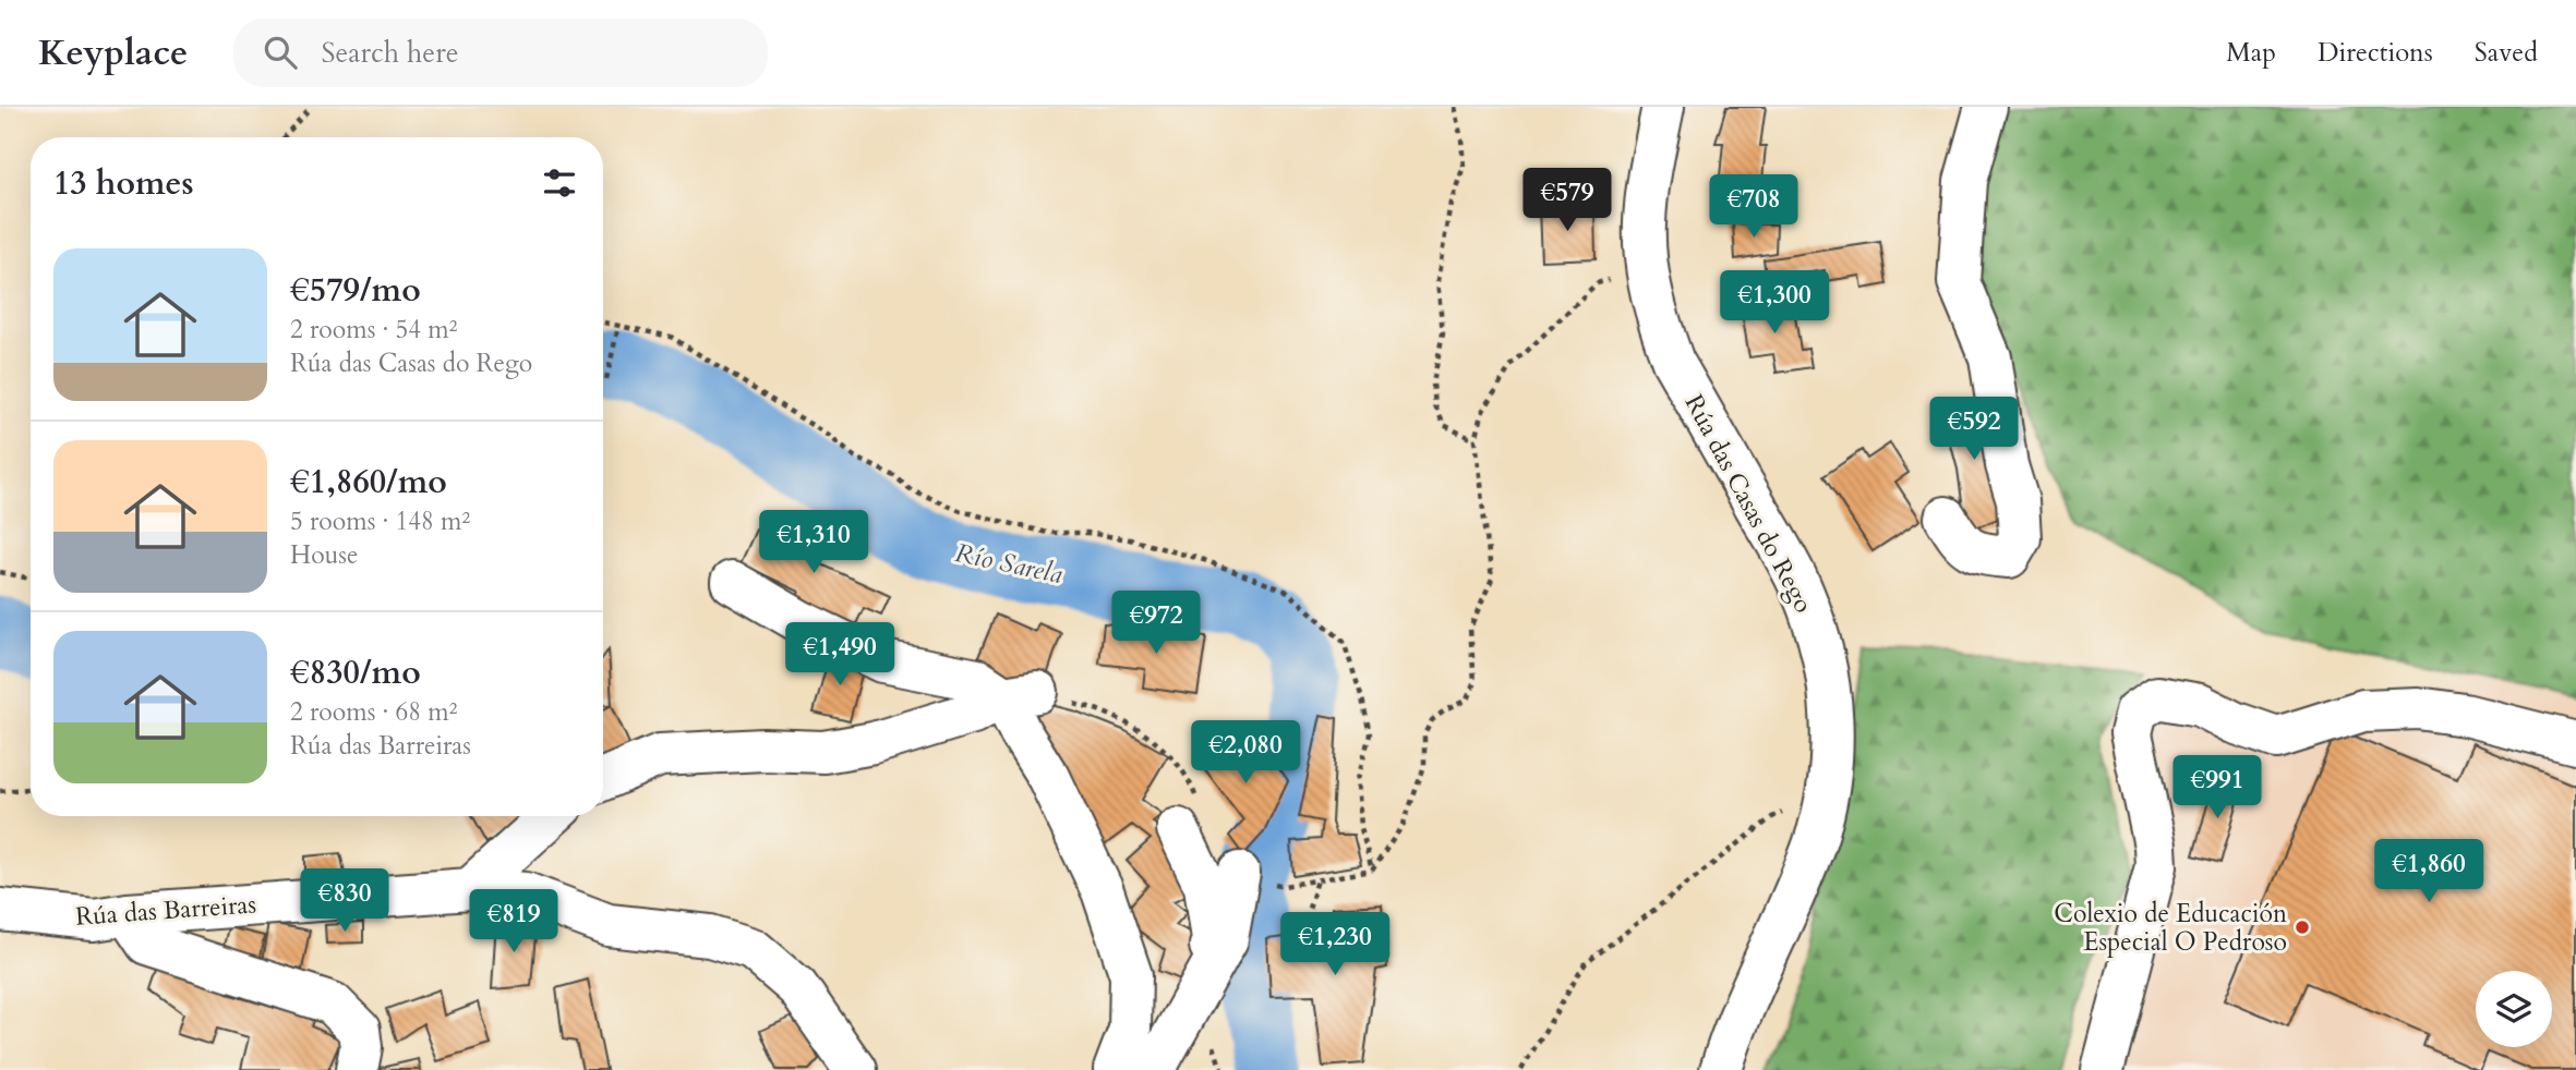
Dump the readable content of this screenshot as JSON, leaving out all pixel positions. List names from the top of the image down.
{
  "streets": {
    "street": ["Rúa das Casas do Rego", "Rúa das Barreiras"]
  },
  "water": ["Río Sarela"],
  "places": ["Colexio de Educación Especial O Pedroso"],
  "page": {
    "header": "Keyplace",
    "search": "Search here",
    "nav": ["Map", "Directions", "Saved"],
    "heading": "13 homes",
    "price": [
      "€579",
      "€708",
      "€1,300",
      "€592",
      "€1,310",
      "€972",
      "€1,490",
      "€2,080",
      "€991",
      "€1,860",
      "€830",
      "€819",
      "€1,230"
    ],
    "list": [
      {
        "name": "€579/mo",
        "note": "2 rooms · 54 m² · Rúa das Casas do Rego"
      },
      {
        "name": "€1,860/mo",
        "note": "5 rooms · 148 m² · House"
      },
      {
        "name": "€830/mo",
        "note": "2 rooms · 68 m² · Rúa das Barreiras"
      }
    ]
  }
}
